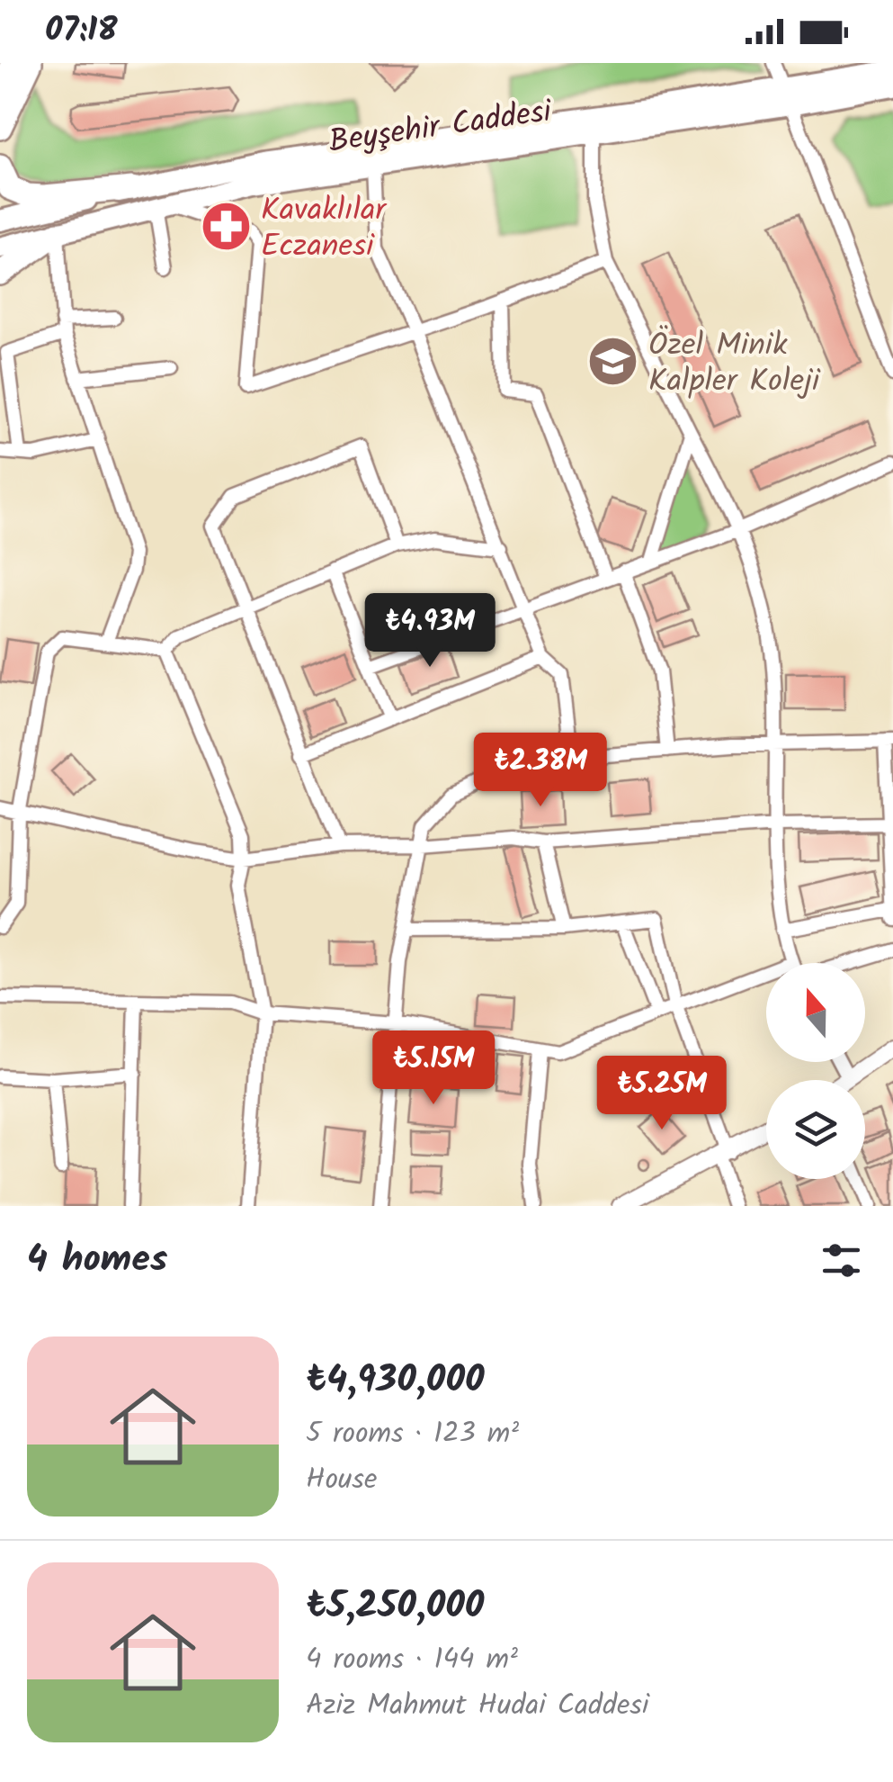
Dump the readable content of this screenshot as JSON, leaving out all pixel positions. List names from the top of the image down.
{
  "streets": {
    "main road": ["Beyşehir Caddesi"]
  },
  "places": {
    "pharmacy": ["Kavaklılar Eczanesi"],
    "school or university": ["Özel Minik Kalpler Koleji"]
  },
  "north": "top",
  "page": {
    "status": "07:18",
    "price": [
      "₺4.93M",
      "₺2.38M",
      "₺5.15M",
      "₺5.25M"
    ],
    "heading": "4 homes",
    "list": [
      {
        "name": "₺4,930,000",
        "note": "5 rooms · 123 m² · House"
      },
      {
        "name": "₺5,250,000",
        "note": "4 rooms · 144 m² · Aziz Mahmut Hudai Caddesi"
      }
    ]
  }
}
